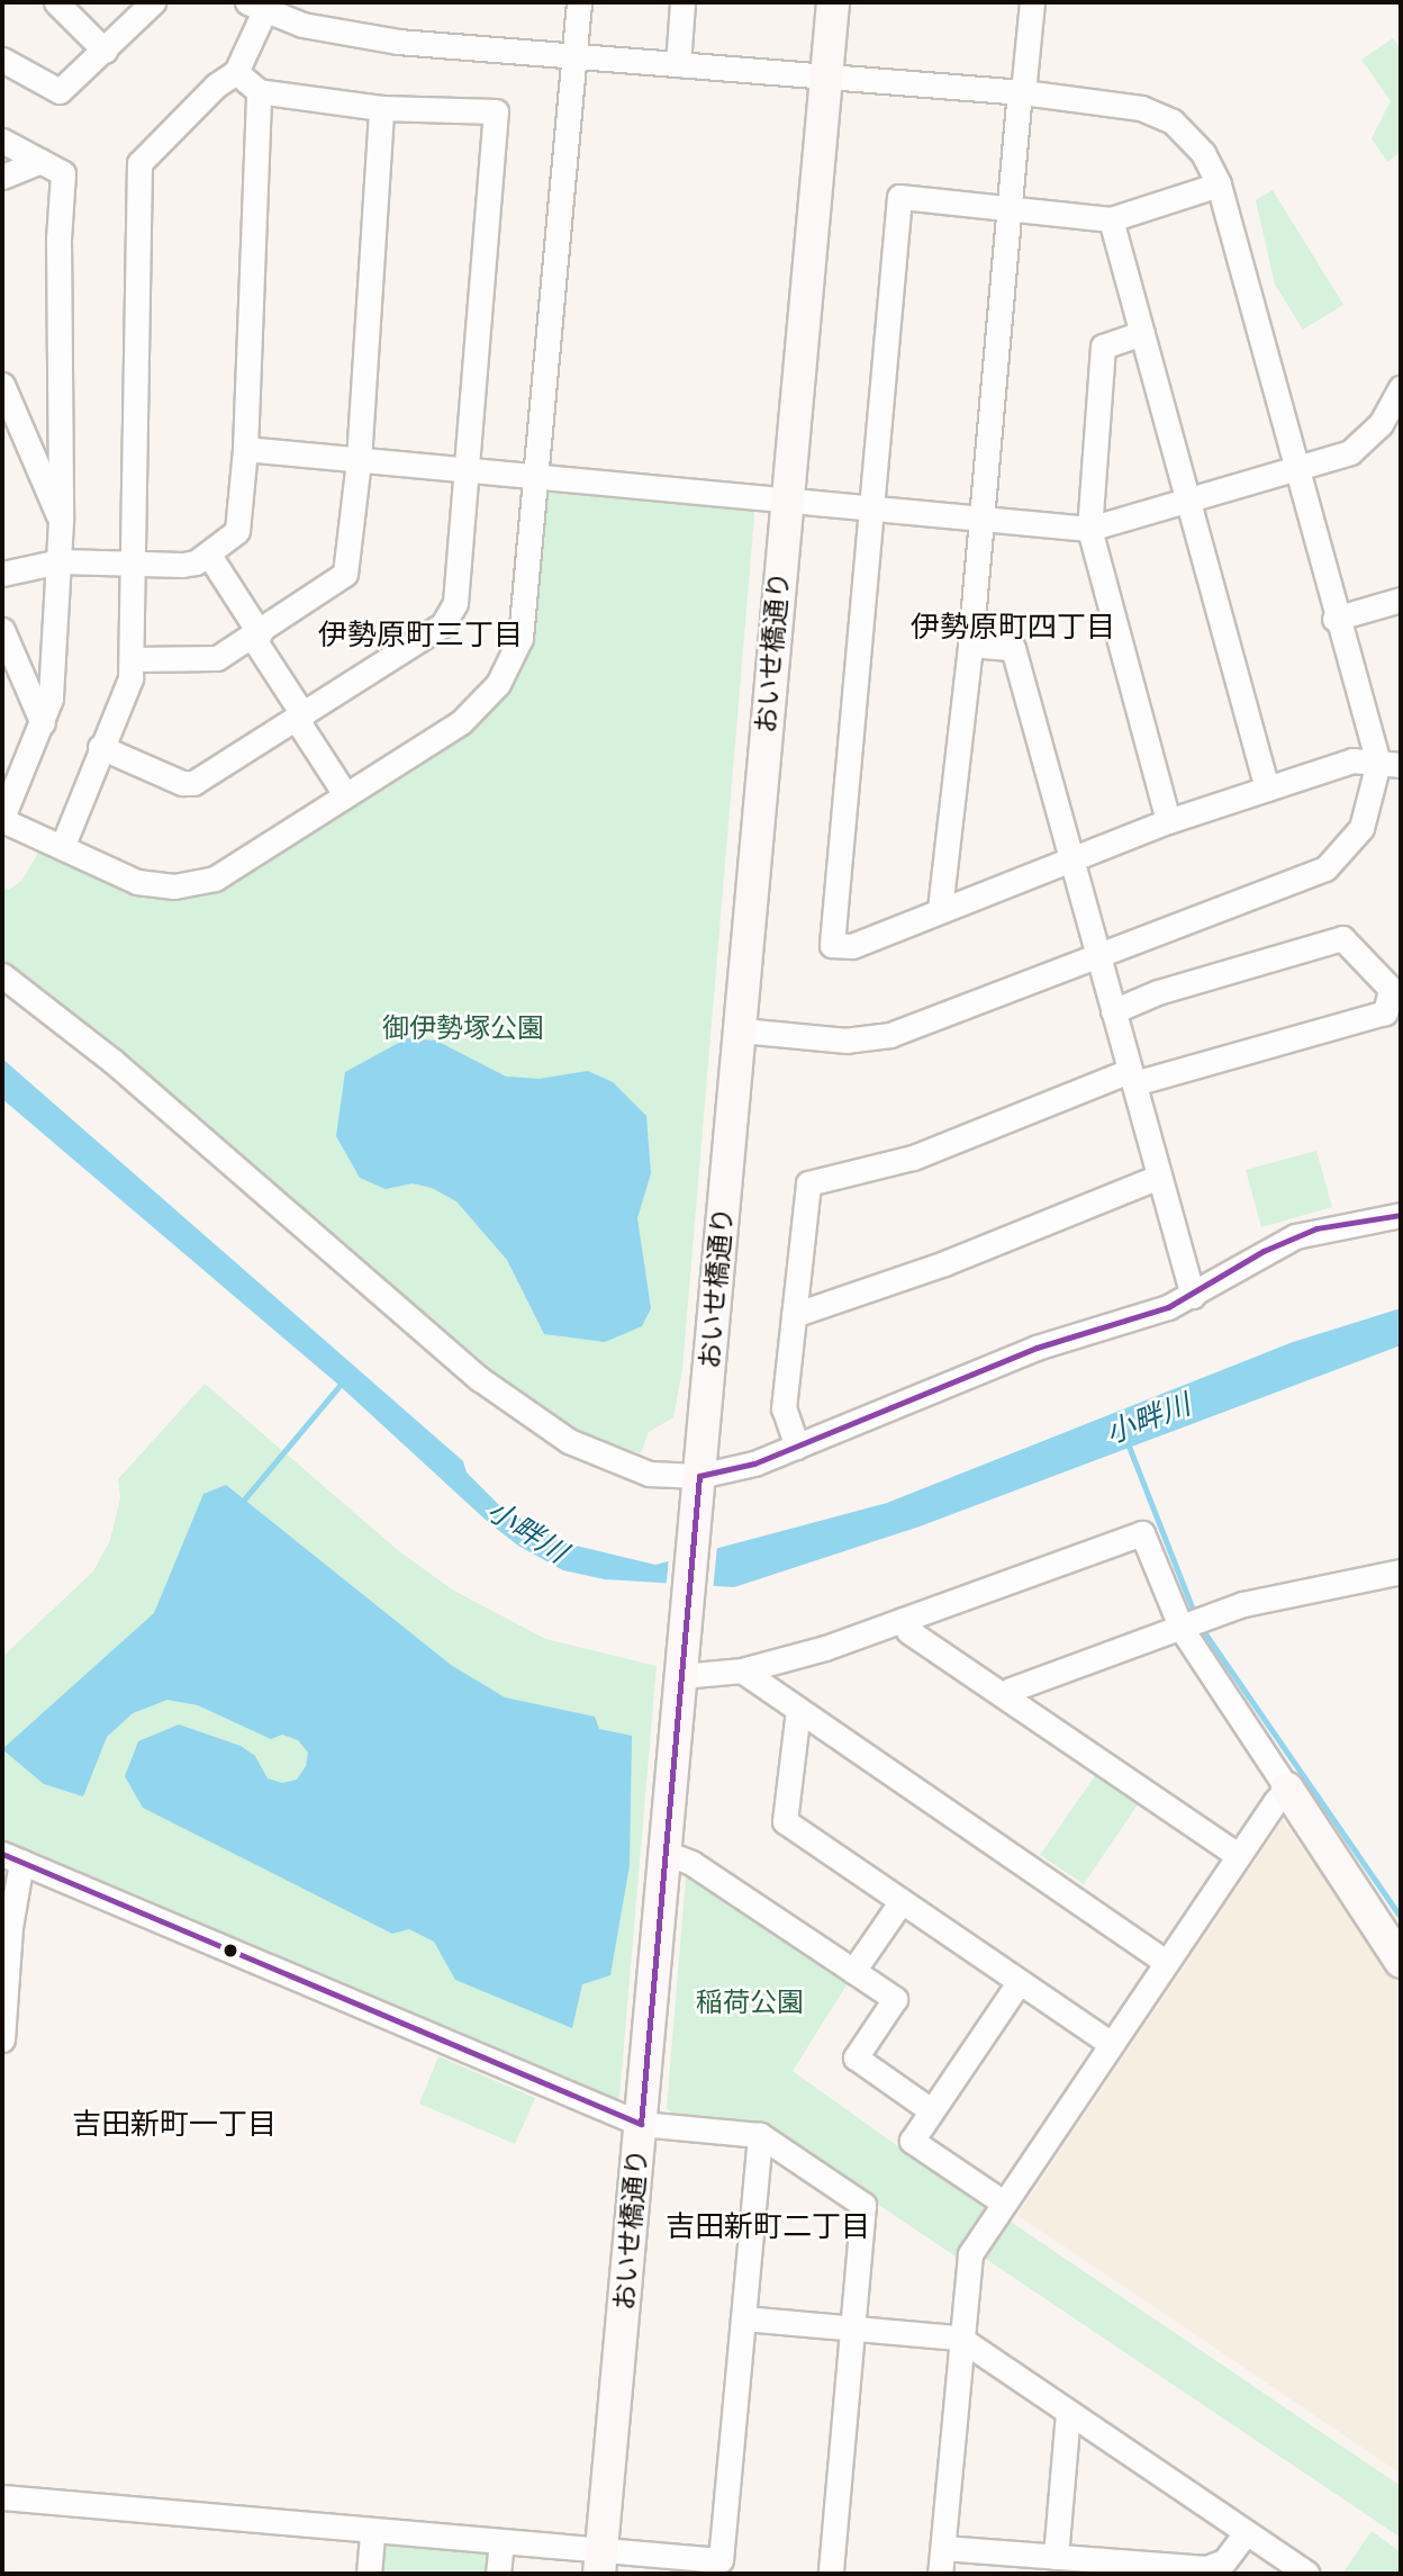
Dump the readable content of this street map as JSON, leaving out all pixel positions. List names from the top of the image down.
{
  "streets": {
    "street": ["おいせ橋通り"]
  },
  "districts": [
    "伊勢原町四丁目",
    "伊勢原町三丁目",
    "吉田新町一丁目",
    "吉田新町二丁目"
  ],
  "water": ["小畔川"],
  "parks": ["御伊勢塚公園", "稲荷公園"]
}
